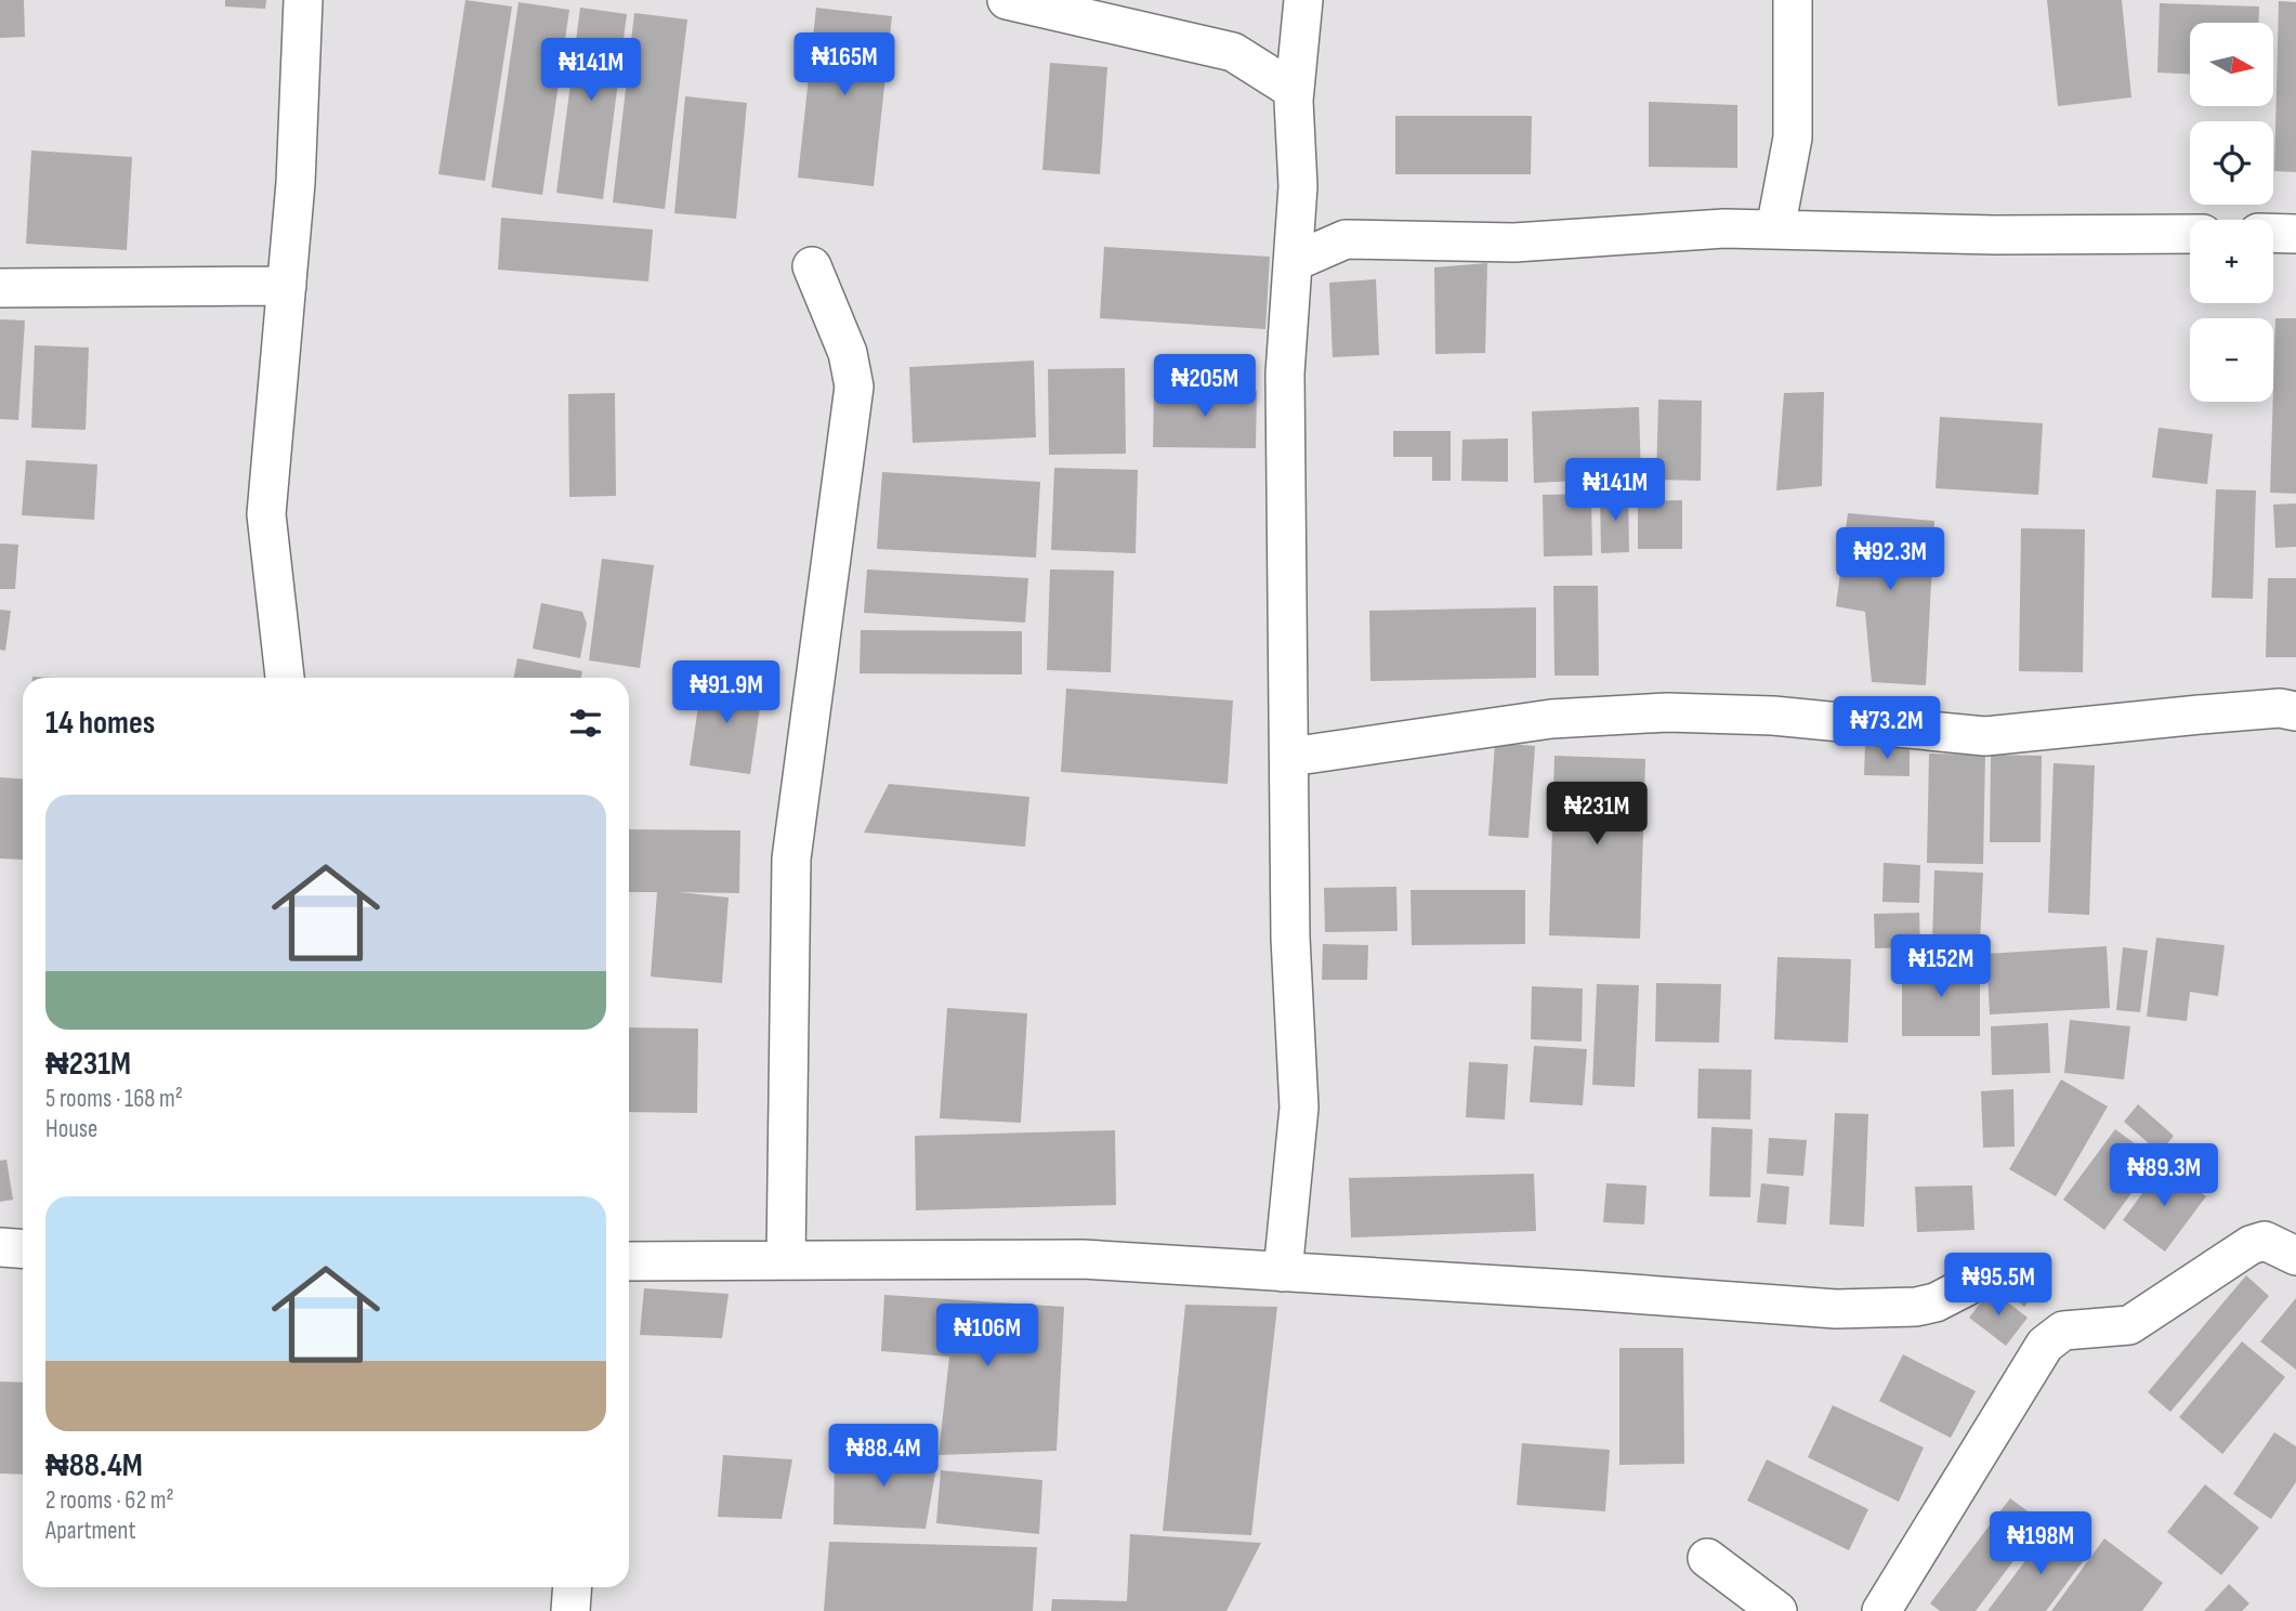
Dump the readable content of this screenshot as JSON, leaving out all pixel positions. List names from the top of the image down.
{
  "north": "right",
  "page": {
    "map_buttons": ["+", "−"],
    "price": [
      "₦165M",
      "₦141M",
      "₦205M",
      "₦141M",
      "₦92.3M",
      "₦91.9M",
      "₦73.2M",
      "₦231M",
      "₦152M",
      "₦89.3M",
      "₦95.5M",
      "₦106M",
      "₦88.4M",
      "₦198M"
    ],
    "heading": "14 homes",
    "list": [
      {
        "name": "₦231M",
        "note": "5 rooms · 168 m² · House"
      },
      {
        "name": "₦88.4M",
        "note": "2 rooms · 62 m² · Apartment"
      }
    ]
  }
}
